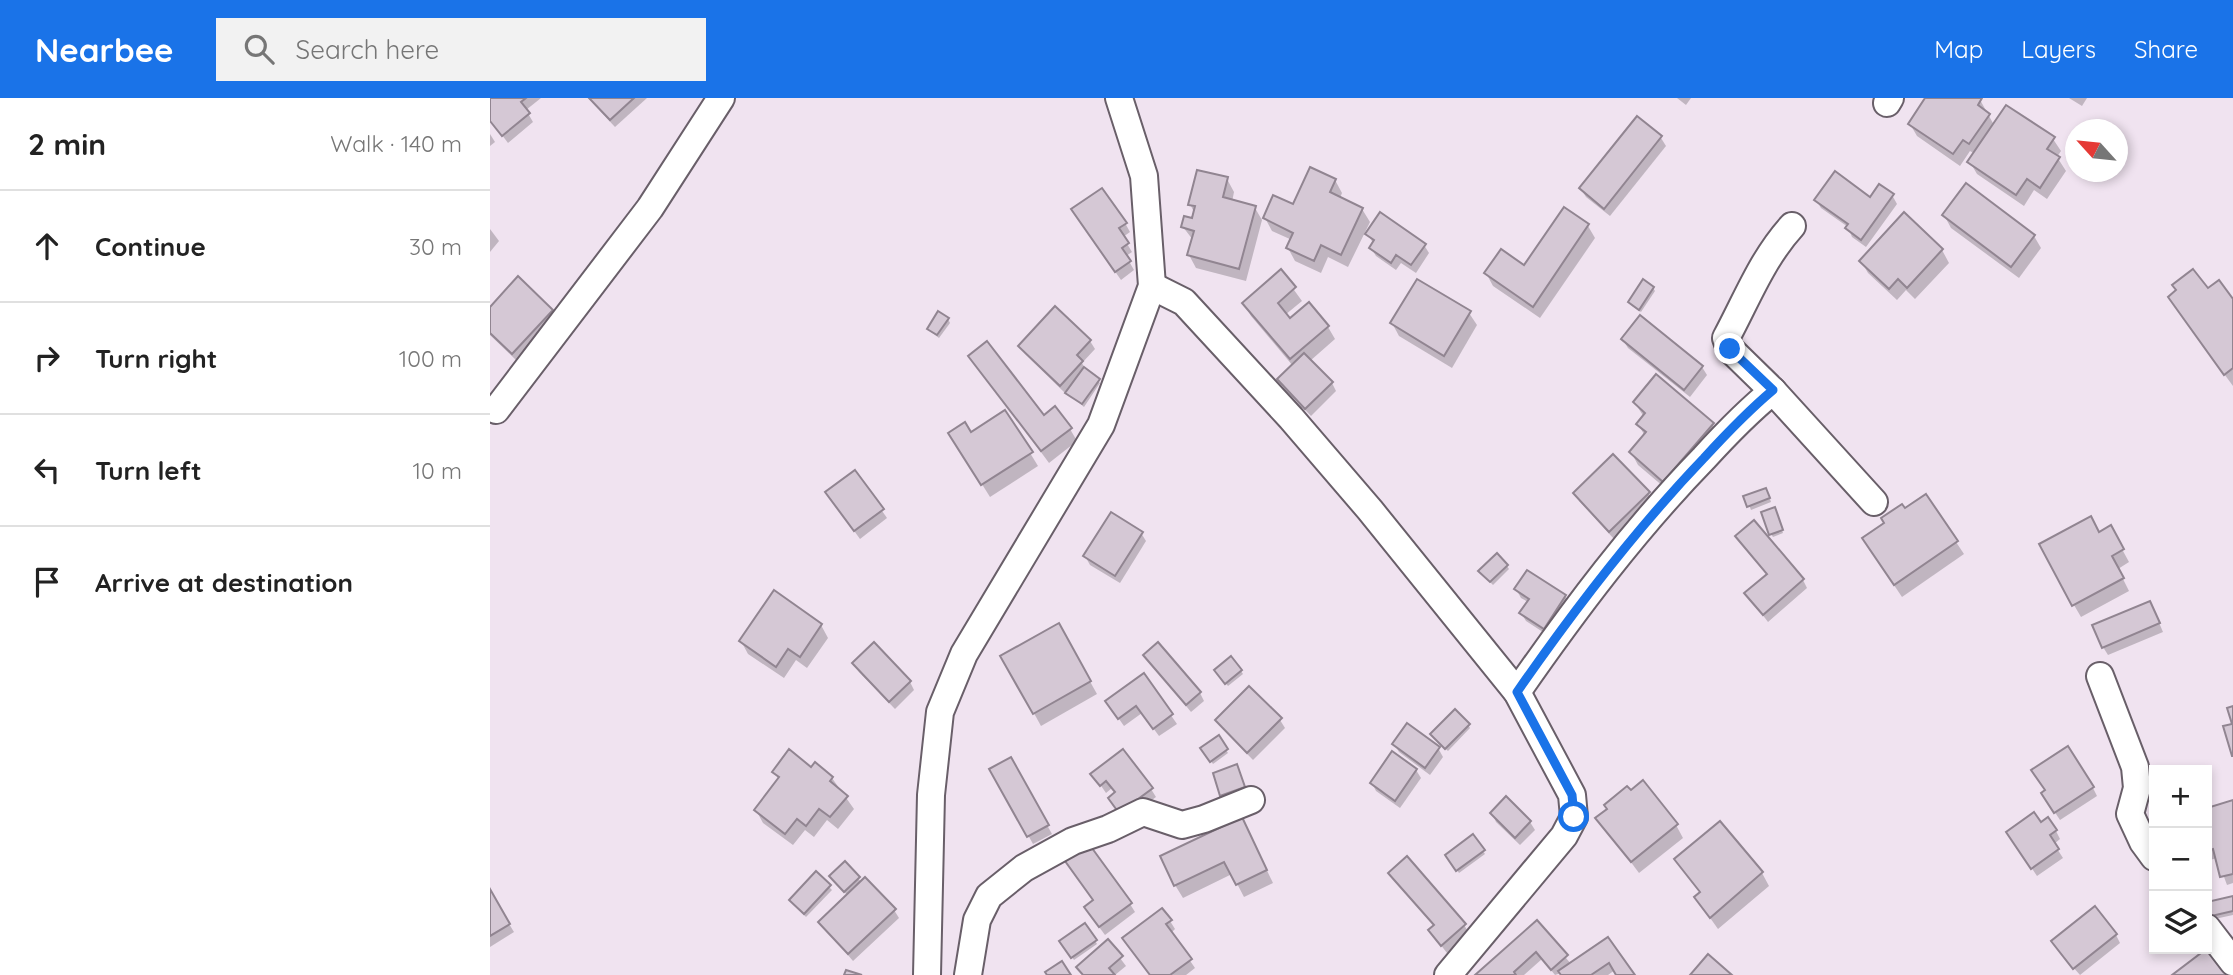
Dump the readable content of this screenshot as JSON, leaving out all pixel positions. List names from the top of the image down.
{
  "north": "top left",
  "page": {
    "header": "Nearbee",
    "search": "Search here",
    "nav": ["Map", "Layers", "Share"],
    "heading": ["2 min", "Walk · 140 m"],
    "list": [
      ["Continue", "30 m"],
      ["Turn right", "100 m"],
      ["Turn left", "10 m"],
      "Arrive at destination"
    ],
    "map_buttons": ["+", "−"]
  }
}
